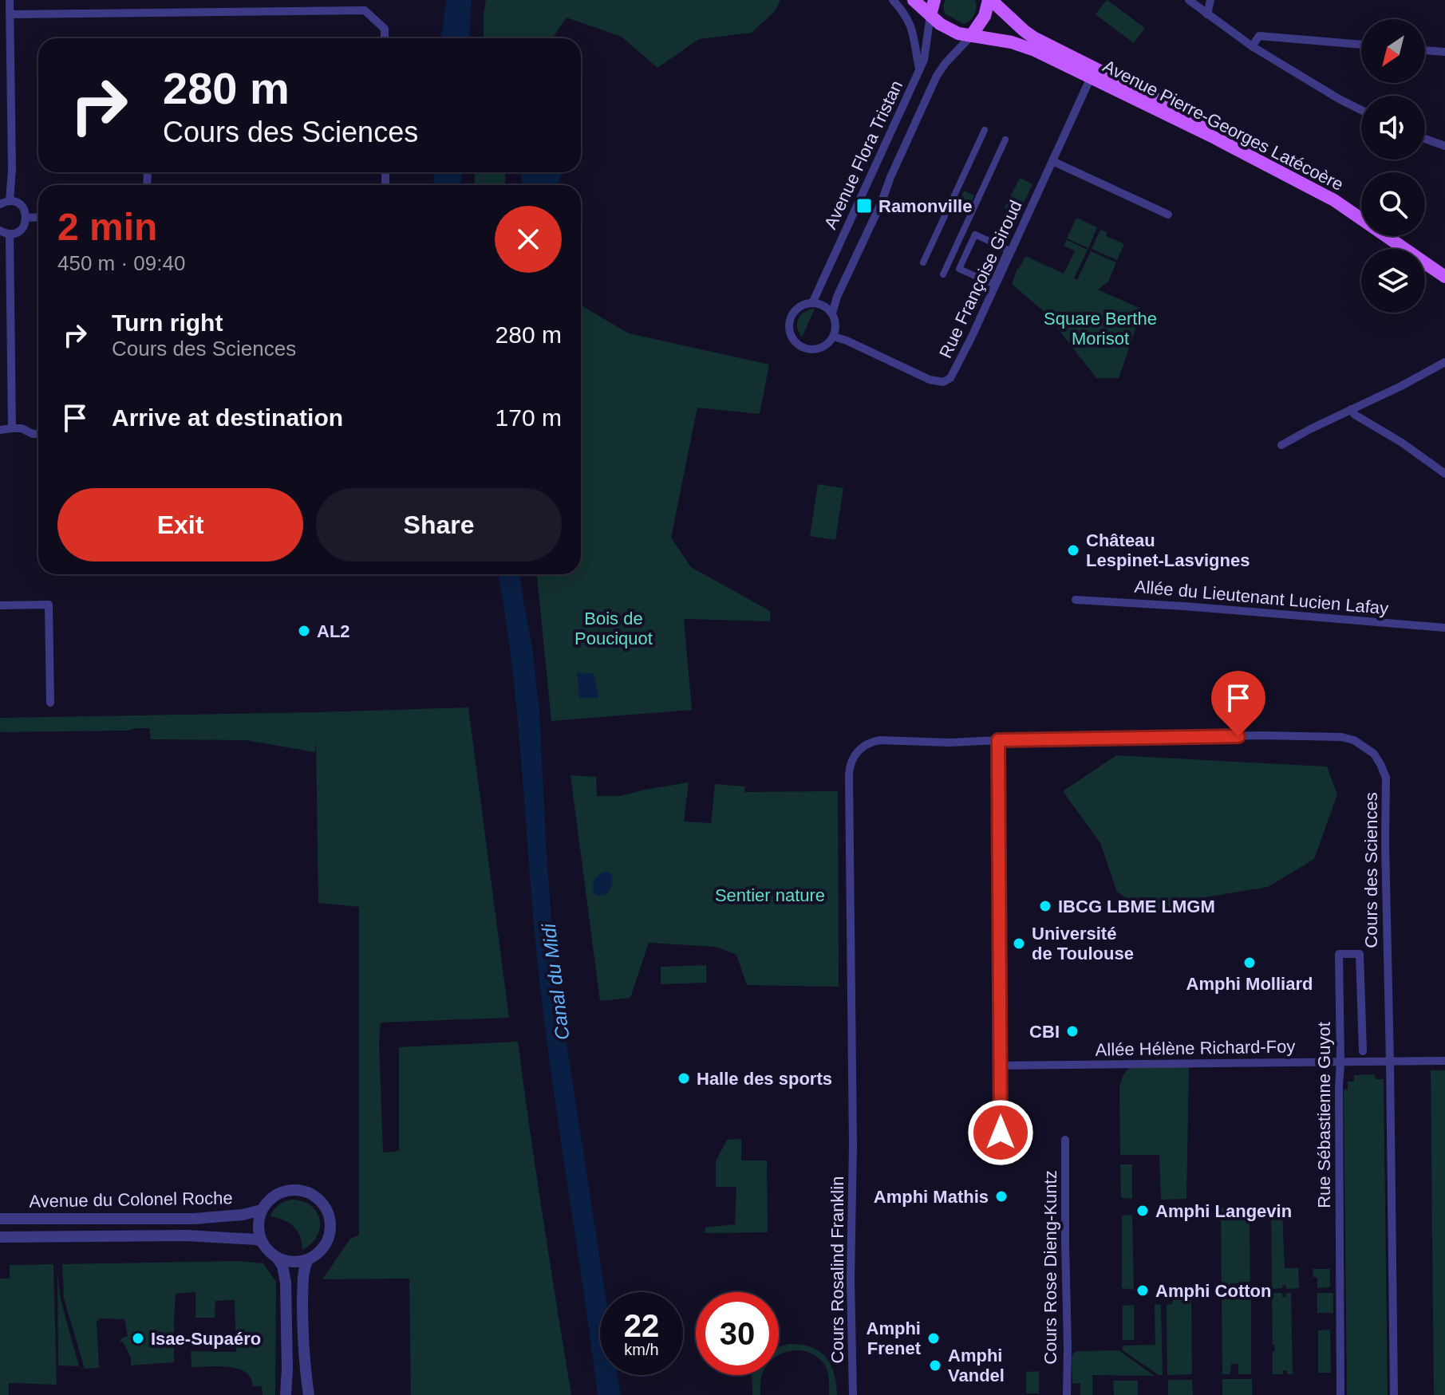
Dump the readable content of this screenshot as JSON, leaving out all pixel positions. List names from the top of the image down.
{
  "streets": {
    "main road": ["Avenue Pierre-Georges Latécoère"],
    "street": [
      "Avenue Flora Tristan",
      "Rue Françoise Giroud",
      "Allée du Lieutenant Lucien Lafay",
      "Cours des Sciences",
      "Allée Hélène Richard-Foy",
      "Rue Sébastienne Guyot",
      "Avenue du Colonel Roche",
      "Cours Rose Dieng-Kuntz",
      "Cours Rosalind Franklin"
    ]
  },
  "crossings": [
    ["Avenue Pierre-Georges Latécoère", "Avenue Flora Tristan"],
    ["Avenue Pierre-Georges Latécoère", "Rue Françoise Giroud"],
    ["Avenue Flora Tristan", "Rue Françoise Giroud"],
    ["Cours des Sciences", "Allée Hélène Richard-Foy"],
    ["Cours des Sciences", "Cours Rosalind Franklin"],
    ["Allée Hélène Richard-Foy", "Rue Sébastienne Guyot"]
  ],
  "water": ["Canal du Midi"],
  "parks": ["Square Berthe Morisot", "Bois de Pouciquot", "Sentier nature"],
  "places": {
    "transit": ["Ramonville"],
    "other": [
      "Château Lespinet-Lasvignes",
      "AL2",
      "IBCG LBME LMGM",
      "Université de Toulouse",
      "Amphi Molliard",
      "CBI",
      "Halle des sports",
      "Amphi Mathis",
      "Amphi Langevin",
      "Amphi Cotton",
      "Isae-Supaéro",
      "Amphi Frenet",
      "Amphi Vandel"
    ]
  },
  "north": "bottom left",
  "page": {
    "turn": ["280 m", "Cours des Sciences"],
    "heading": ["2 min", "450 m · 09:40"],
    "list": [
      {
        "name": "Turn right",
        "note": "Cours des Sciences",
        "value": "280 m"
      },
      {
        "name": "Arrive at destination",
        "value": "170 m"
      }
    ],
    "buttons": ["Exit", "Share"],
    "speed": "22 km/h",
    "limit": "30"
  }
}
